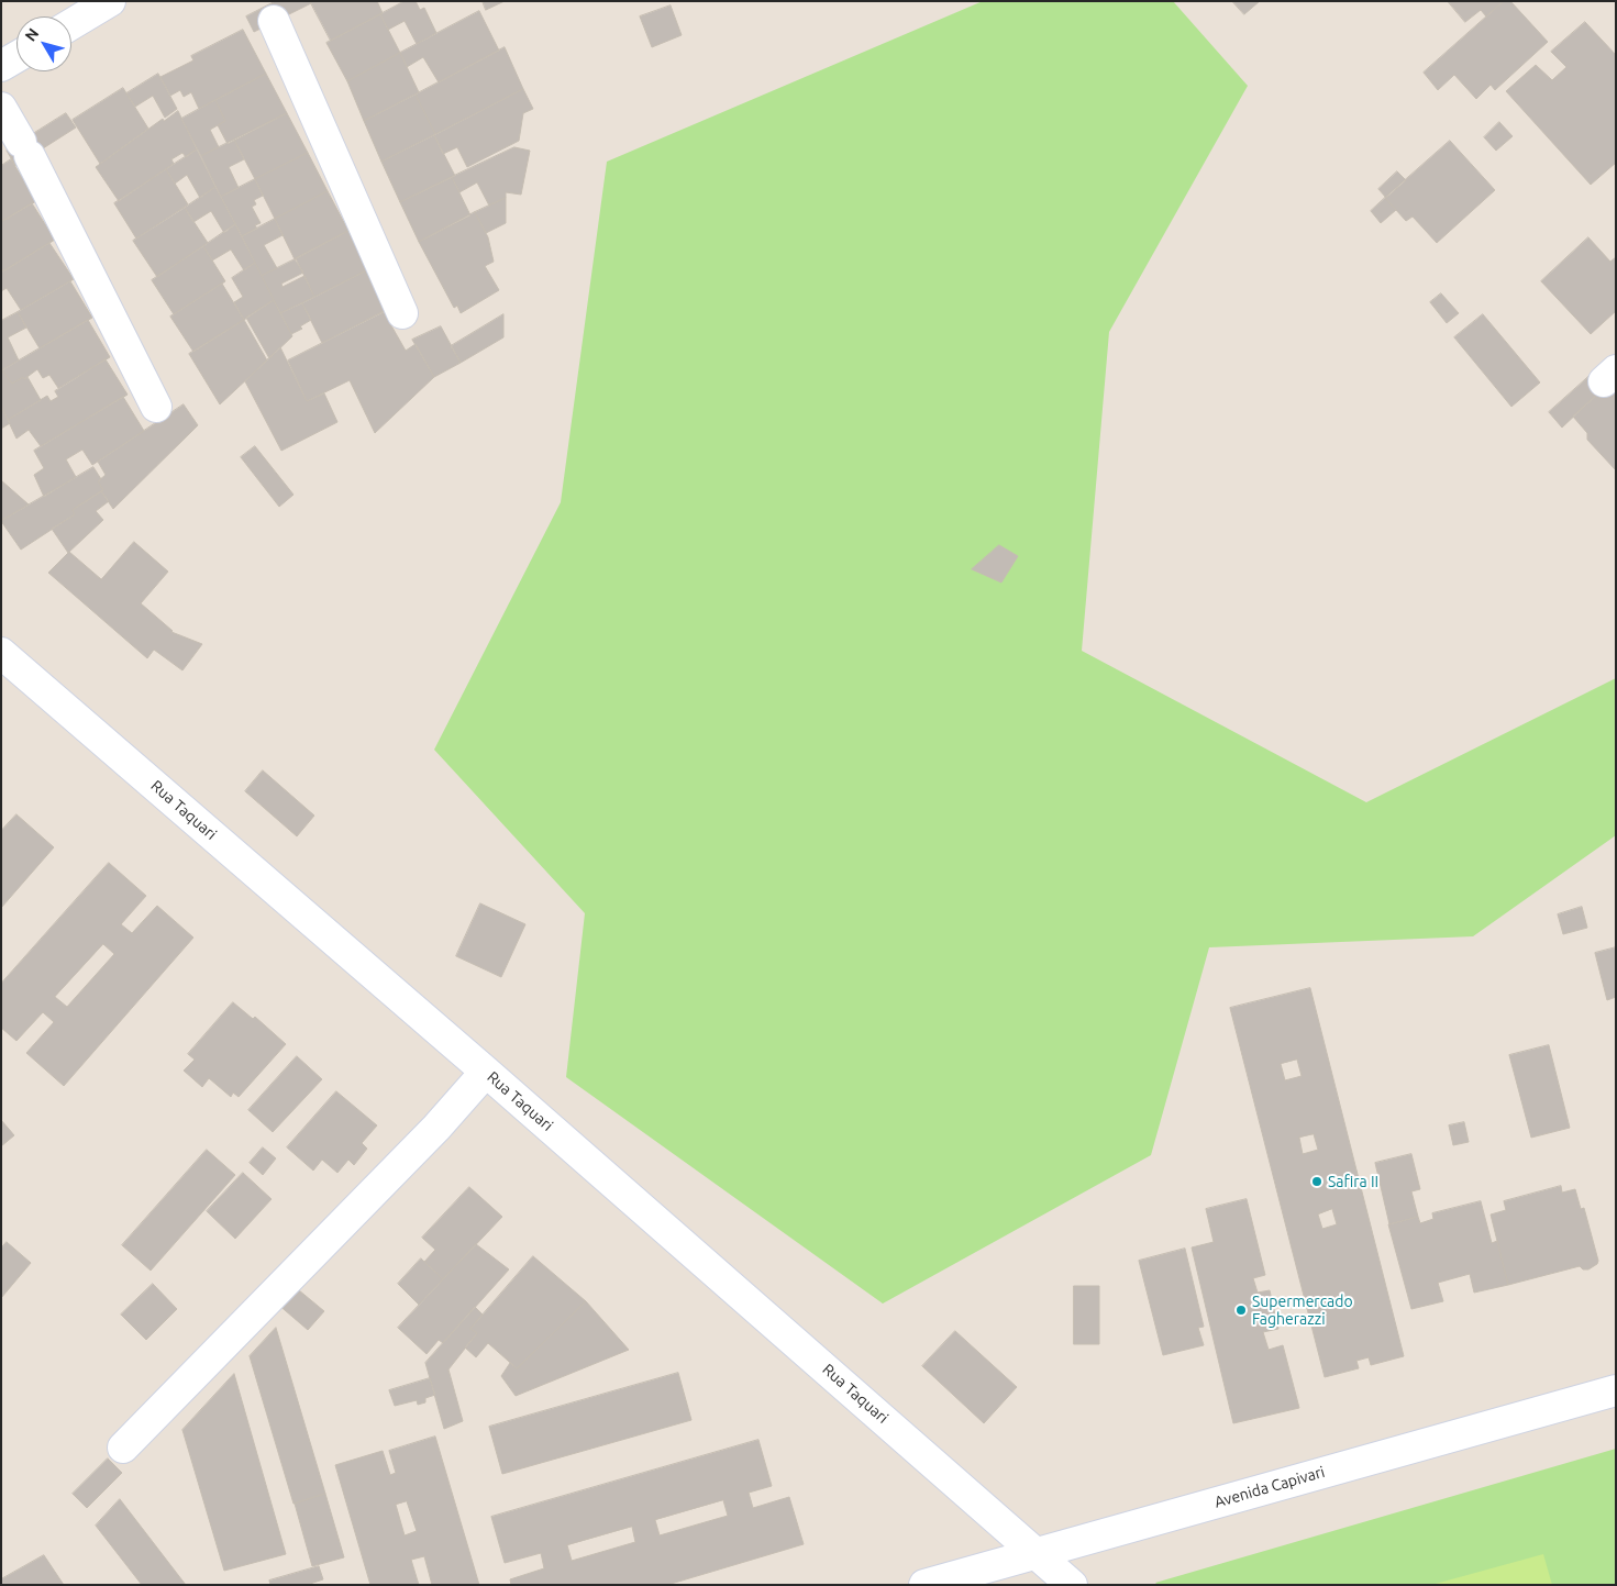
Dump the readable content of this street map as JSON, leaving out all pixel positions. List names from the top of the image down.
{
  "streets": {
    "street": ["Rua Taquari", "Avenida Capivari"]
  },
  "crossings": [
    ["Rua Taquari", "Avenida Capivari"]
  ],
  "places": ["Safira II", "Supermercado Fagherazzi"],
  "north": "top left"
}
